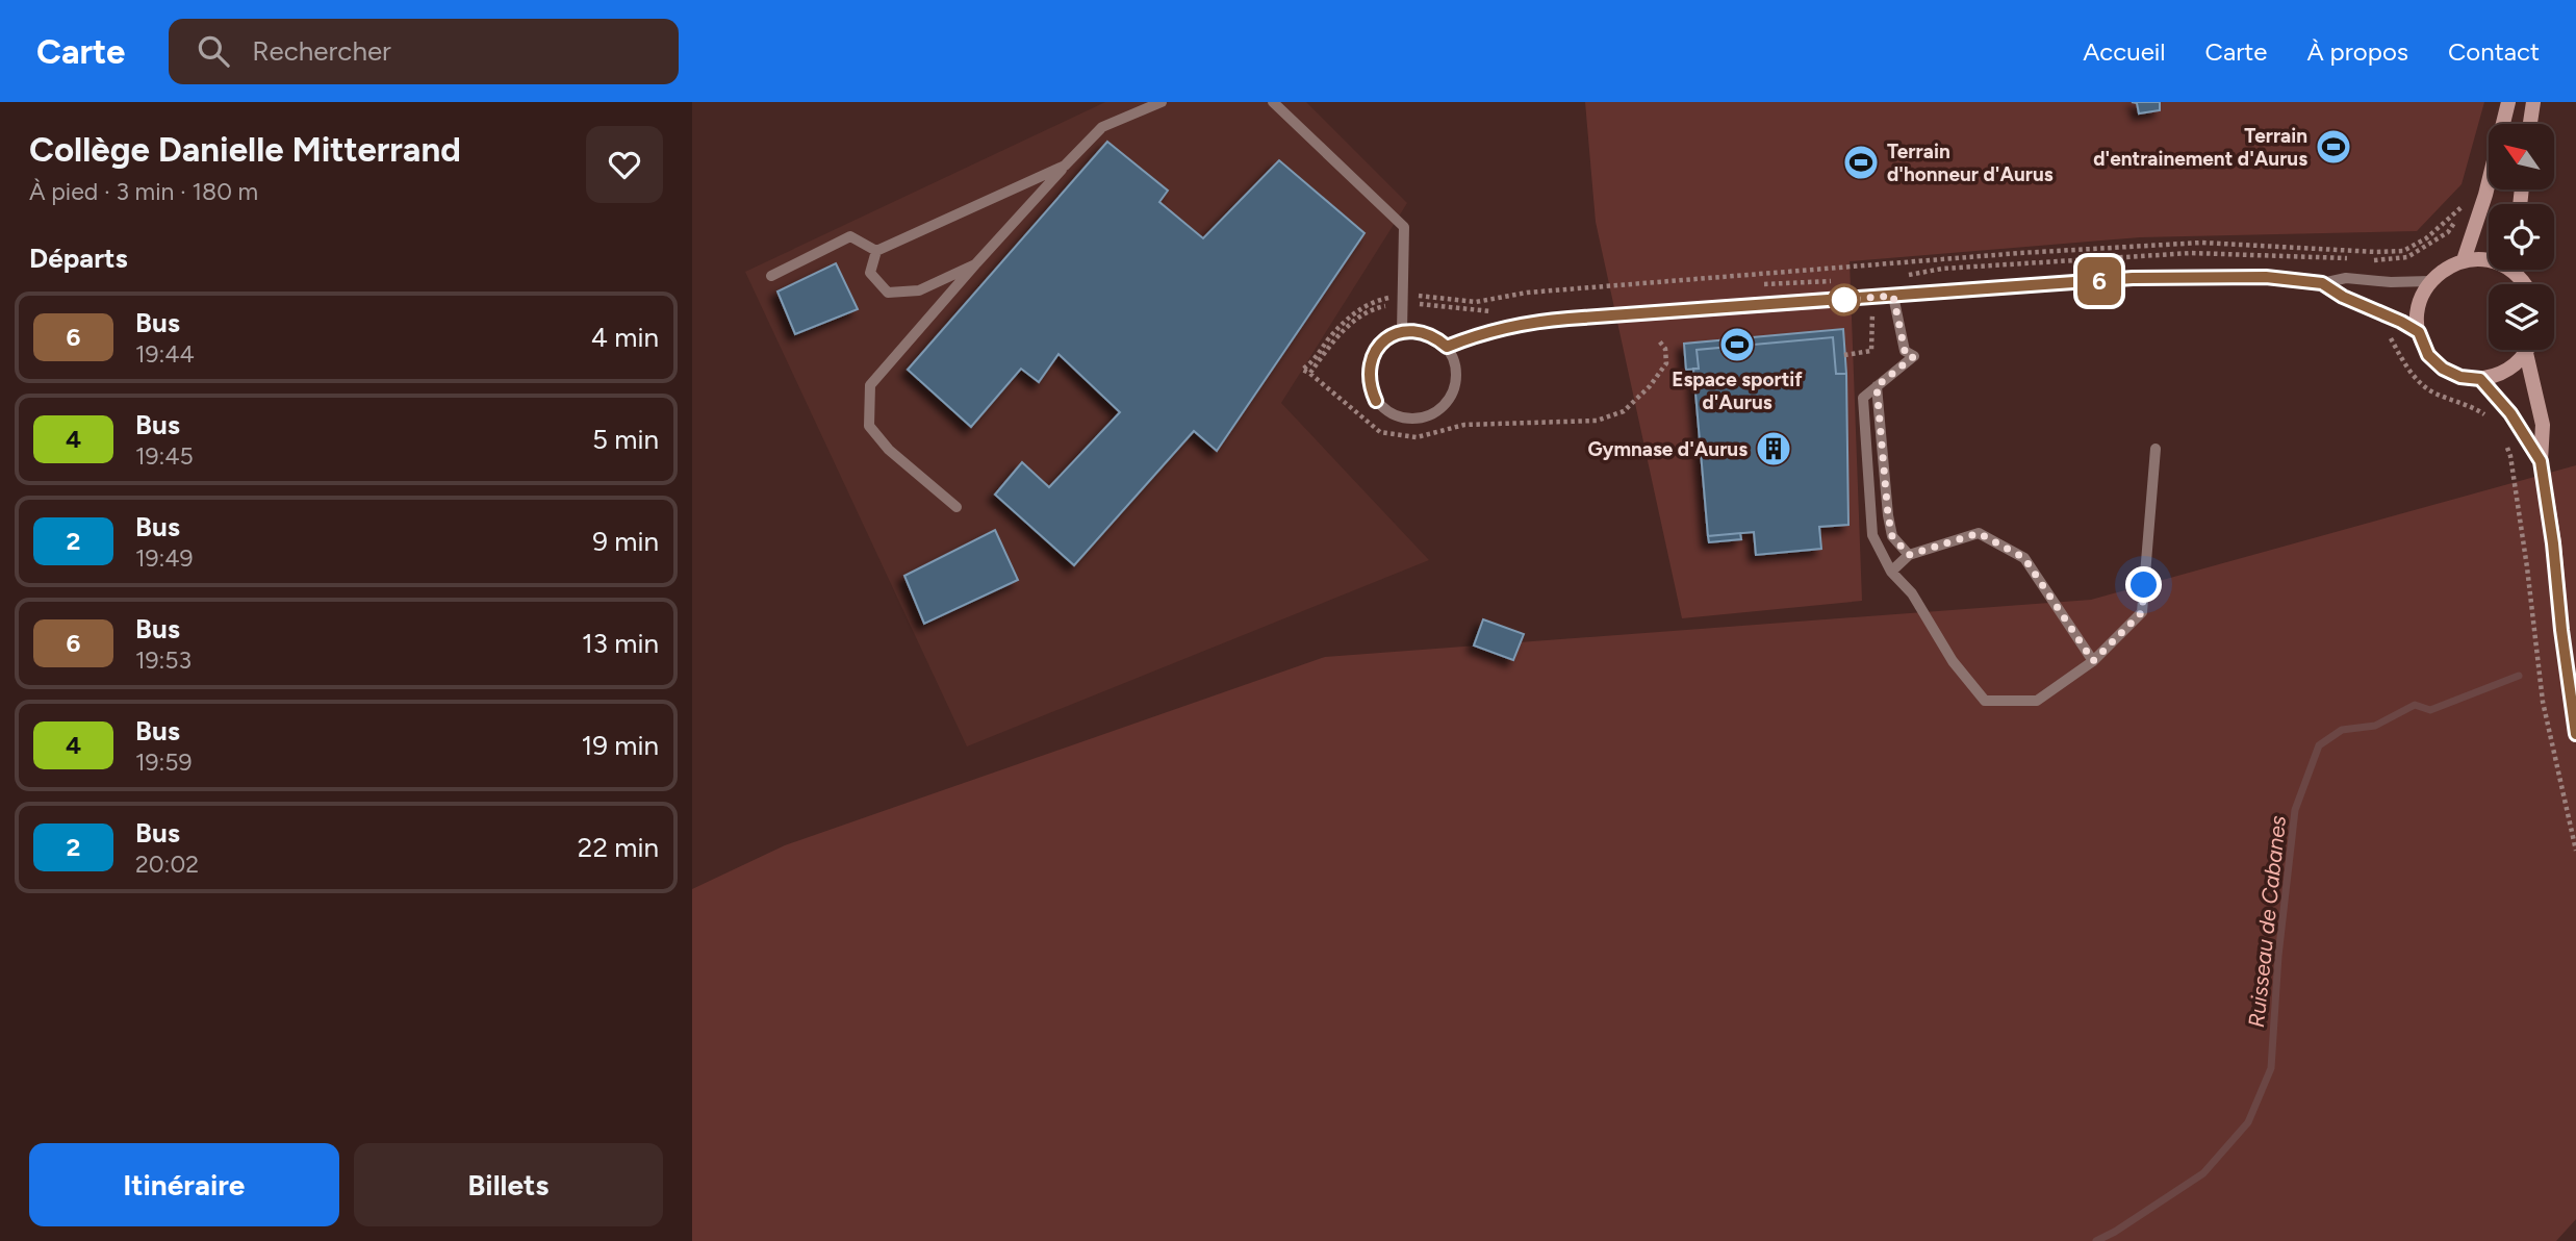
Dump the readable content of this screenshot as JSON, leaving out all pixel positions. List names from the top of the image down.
{
  "water": ["Ruisseau de Cabanes"],
  "places": {
    "sports": ["Terrain d'entrainement d'Aurus", "Terrain d'honneur d'Aurus", "Espace sportif d'Aurus"],
    "building": ["Gymnase d'Aurus"]
  },
  "lines": ["bus line 6"],
  "north": "top left",
  "page": {
    "header": "Carte",
    "search": "Rechercher",
    "nav": [
      "Accueil",
      "Carte",
      "À propos",
      "Contact"
    ],
    "heading": [
      ["Collège Danielle Mitterrand", "À pied · 3 min · 180 m"],
      "Départs"
    ],
    "on_map": "6",
    "list": [
      {
        "mark": "6",
        "name": "Bus",
        "note": "19:44",
        "value": "4 min"
      },
      {
        "mark": "4",
        "name": "Bus",
        "note": "19:45",
        "value": "5 min"
      },
      {
        "mark": "2",
        "name": "Bus",
        "note": "19:49",
        "value": "9 min"
      },
      {
        "mark": "6",
        "name": "Bus",
        "note": "19:53",
        "value": "13 min"
      },
      {
        "mark": "4",
        "name": "Bus",
        "note": "19:59",
        "value": "19 min"
      },
      {
        "mark": "2",
        "name": "Bus",
        "note": "20:02",
        "value": "22 min"
      }
    ],
    "buttons": ["Itinéraire", "Billets"]
  }
}
